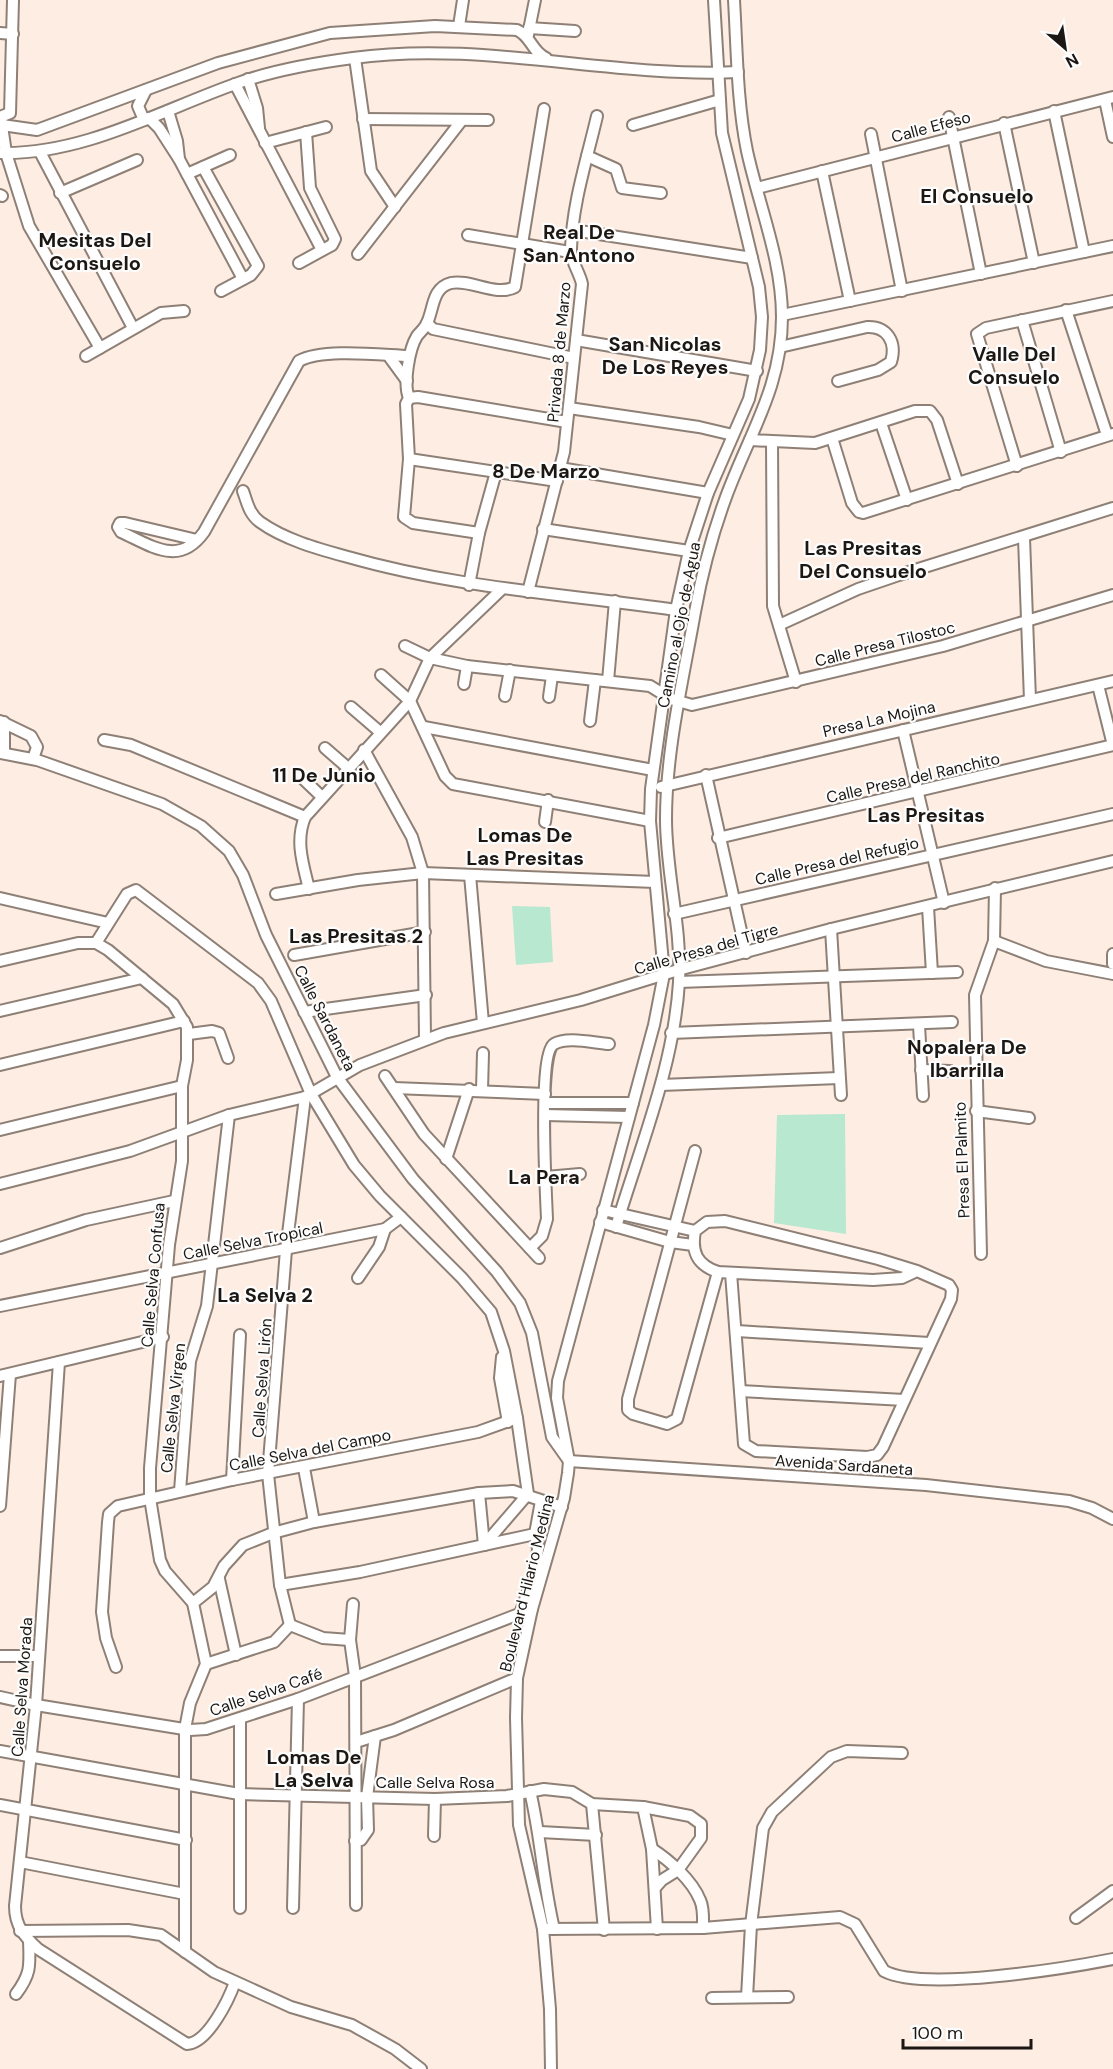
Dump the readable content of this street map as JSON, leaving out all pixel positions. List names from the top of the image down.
{
  "streets": {
    "street": [
      "Calle Efeso",
      "Privada 8 de Marzo",
      "Camino al Ojo de Agua",
      "Calle Presa Tilostoc",
      "Presa La Mojina",
      "Calle Presa del Ranchito",
      "Calle Presa del Refugio",
      "Calle Presa del Tigre",
      "Calle Sardaneta",
      "Presa El Palmito",
      "Calle Selva Tropical",
      "Calle Selva Confusa",
      "Calle Selva Lirón",
      "Calle Selva Virgen",
      "Calle Selva del Campo",
      "Avenida Sardaneta",
      "Boulevard Hilario Medina",
      "Calle Selva Morada",
      "Calle Selva Café",
      "Calle Selva Rosa"
    ]
  },
  "crossings": [
    ["Calle Efeso", "Camino al Ojo de Agua"],
    ["Camino al Ojo de Agua", "Calle Presa Tilostoc"],
    ["Camino al Ojo de Agua", "Presa La Mojina"],
    ["Camino al Ojo de Agua", "Calle Presa del Refugio"],
    ["Camino al Ojo de Agua", "Calle Presa del Tigre"],
    ["Camino al Ojo de Agua", "Boulevard Hilario Medina"],
    ["Calle Presa del Tigre", "Calle Sardaneta"],
    ["Calle Presa del Tigre", "Presa El Palmito"],
    ["Calle Presa del Tigre", "Calle Selva Lirón"],
    ["Calle Sardaneta", "Avenida Sardaneta"],
    ["Calle Sardaneta", "Boulevard Hilario Medina"],
    ["Calle Selva Tropical", "Calle Selva Confusa"],
    ["Calle Selva Tropical", "Calle Selva Lirón"],
    ["Calle Selva Tropical", "Calle Selva Virgen"],
    ["Calle Selva Confusa", "Calle Selva del Campo"],
    ["Calle Selva Lirón", "Calle Selva del Campo"],
    ["Calle Selva Virgen", "Calle Selva del Campo"],
    ["Avenida Sardaneta", "Boulevard Hilario Medina"],
    ["Boulevard Hilario Medina", "Calle Selva Café"],
    ["Boulevard Hilario Medina", "Calle Selva Rosa"],
    ["Calle Selva Morada", "Calle Selva Café"],
    ["Calle Selva Morada", "Calle Selva Rosa"]
  ],
  "districts": [
    "El Consuelo",
    "Real De San Antono",
    "Mesitas Del Consuelo",
    "San Nicolas De Los Reyes",
    "Valle Del Consuelo",
    "8 De Marzo",
    "Las Presitas Del Consuelo",
    "11 De Junio",
    "Las Presitas",
    "Lomas De Las Presitas",
    "Las Presitas 2",
    "Nopalera De Ibarrilla",
    "La Pera",
    "La Selva 2",
    "Lomas De La Selva"
  ],
  "scale_bar": "100 m",
  "north": "bottom right"
}
